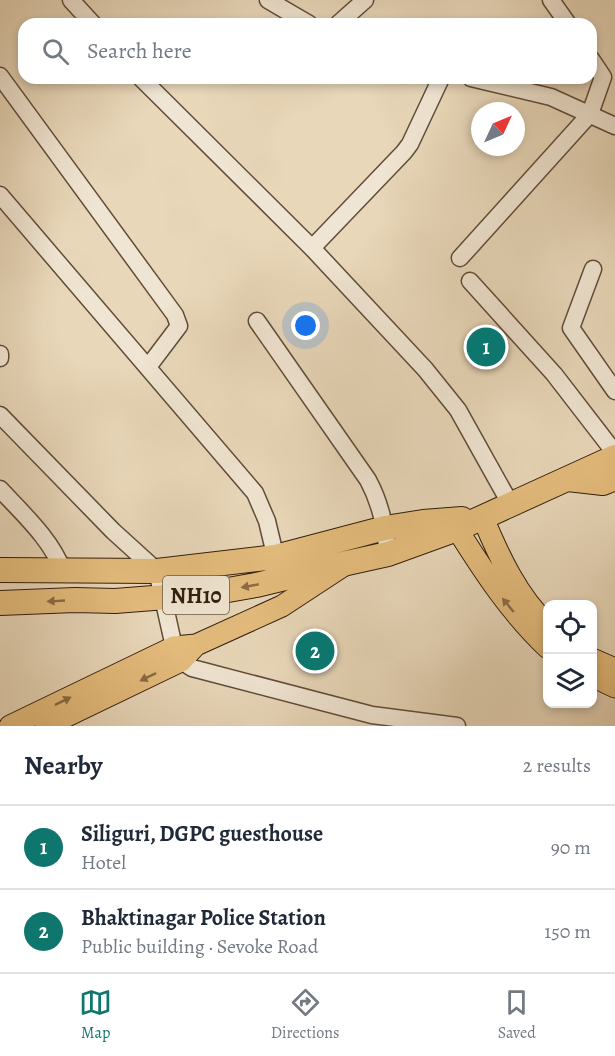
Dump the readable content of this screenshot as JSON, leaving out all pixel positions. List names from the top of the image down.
{
  "streets": {
    "highway": ["NH10"]
  },
  "north": "top right",
  "page": {
    "search": "Search here",
    "pins": ["1", "2"],
    "heading": ["Nearby", "2 results"],
    "list": [
      {
        "mark": "1",
        "name": "Siliguri, DGPC guesthouse",
        "note": "Hotel",
        "value": "90 m"
      },
      {
        "mark": "2",
        "name": "Bhaktinagar Police Station",
        "note": "Public building · Sevoke Road",
        "value": "150 m"
      }
    ],
    "nav": ["Map", "Directions", "Saved"]
  }
}
